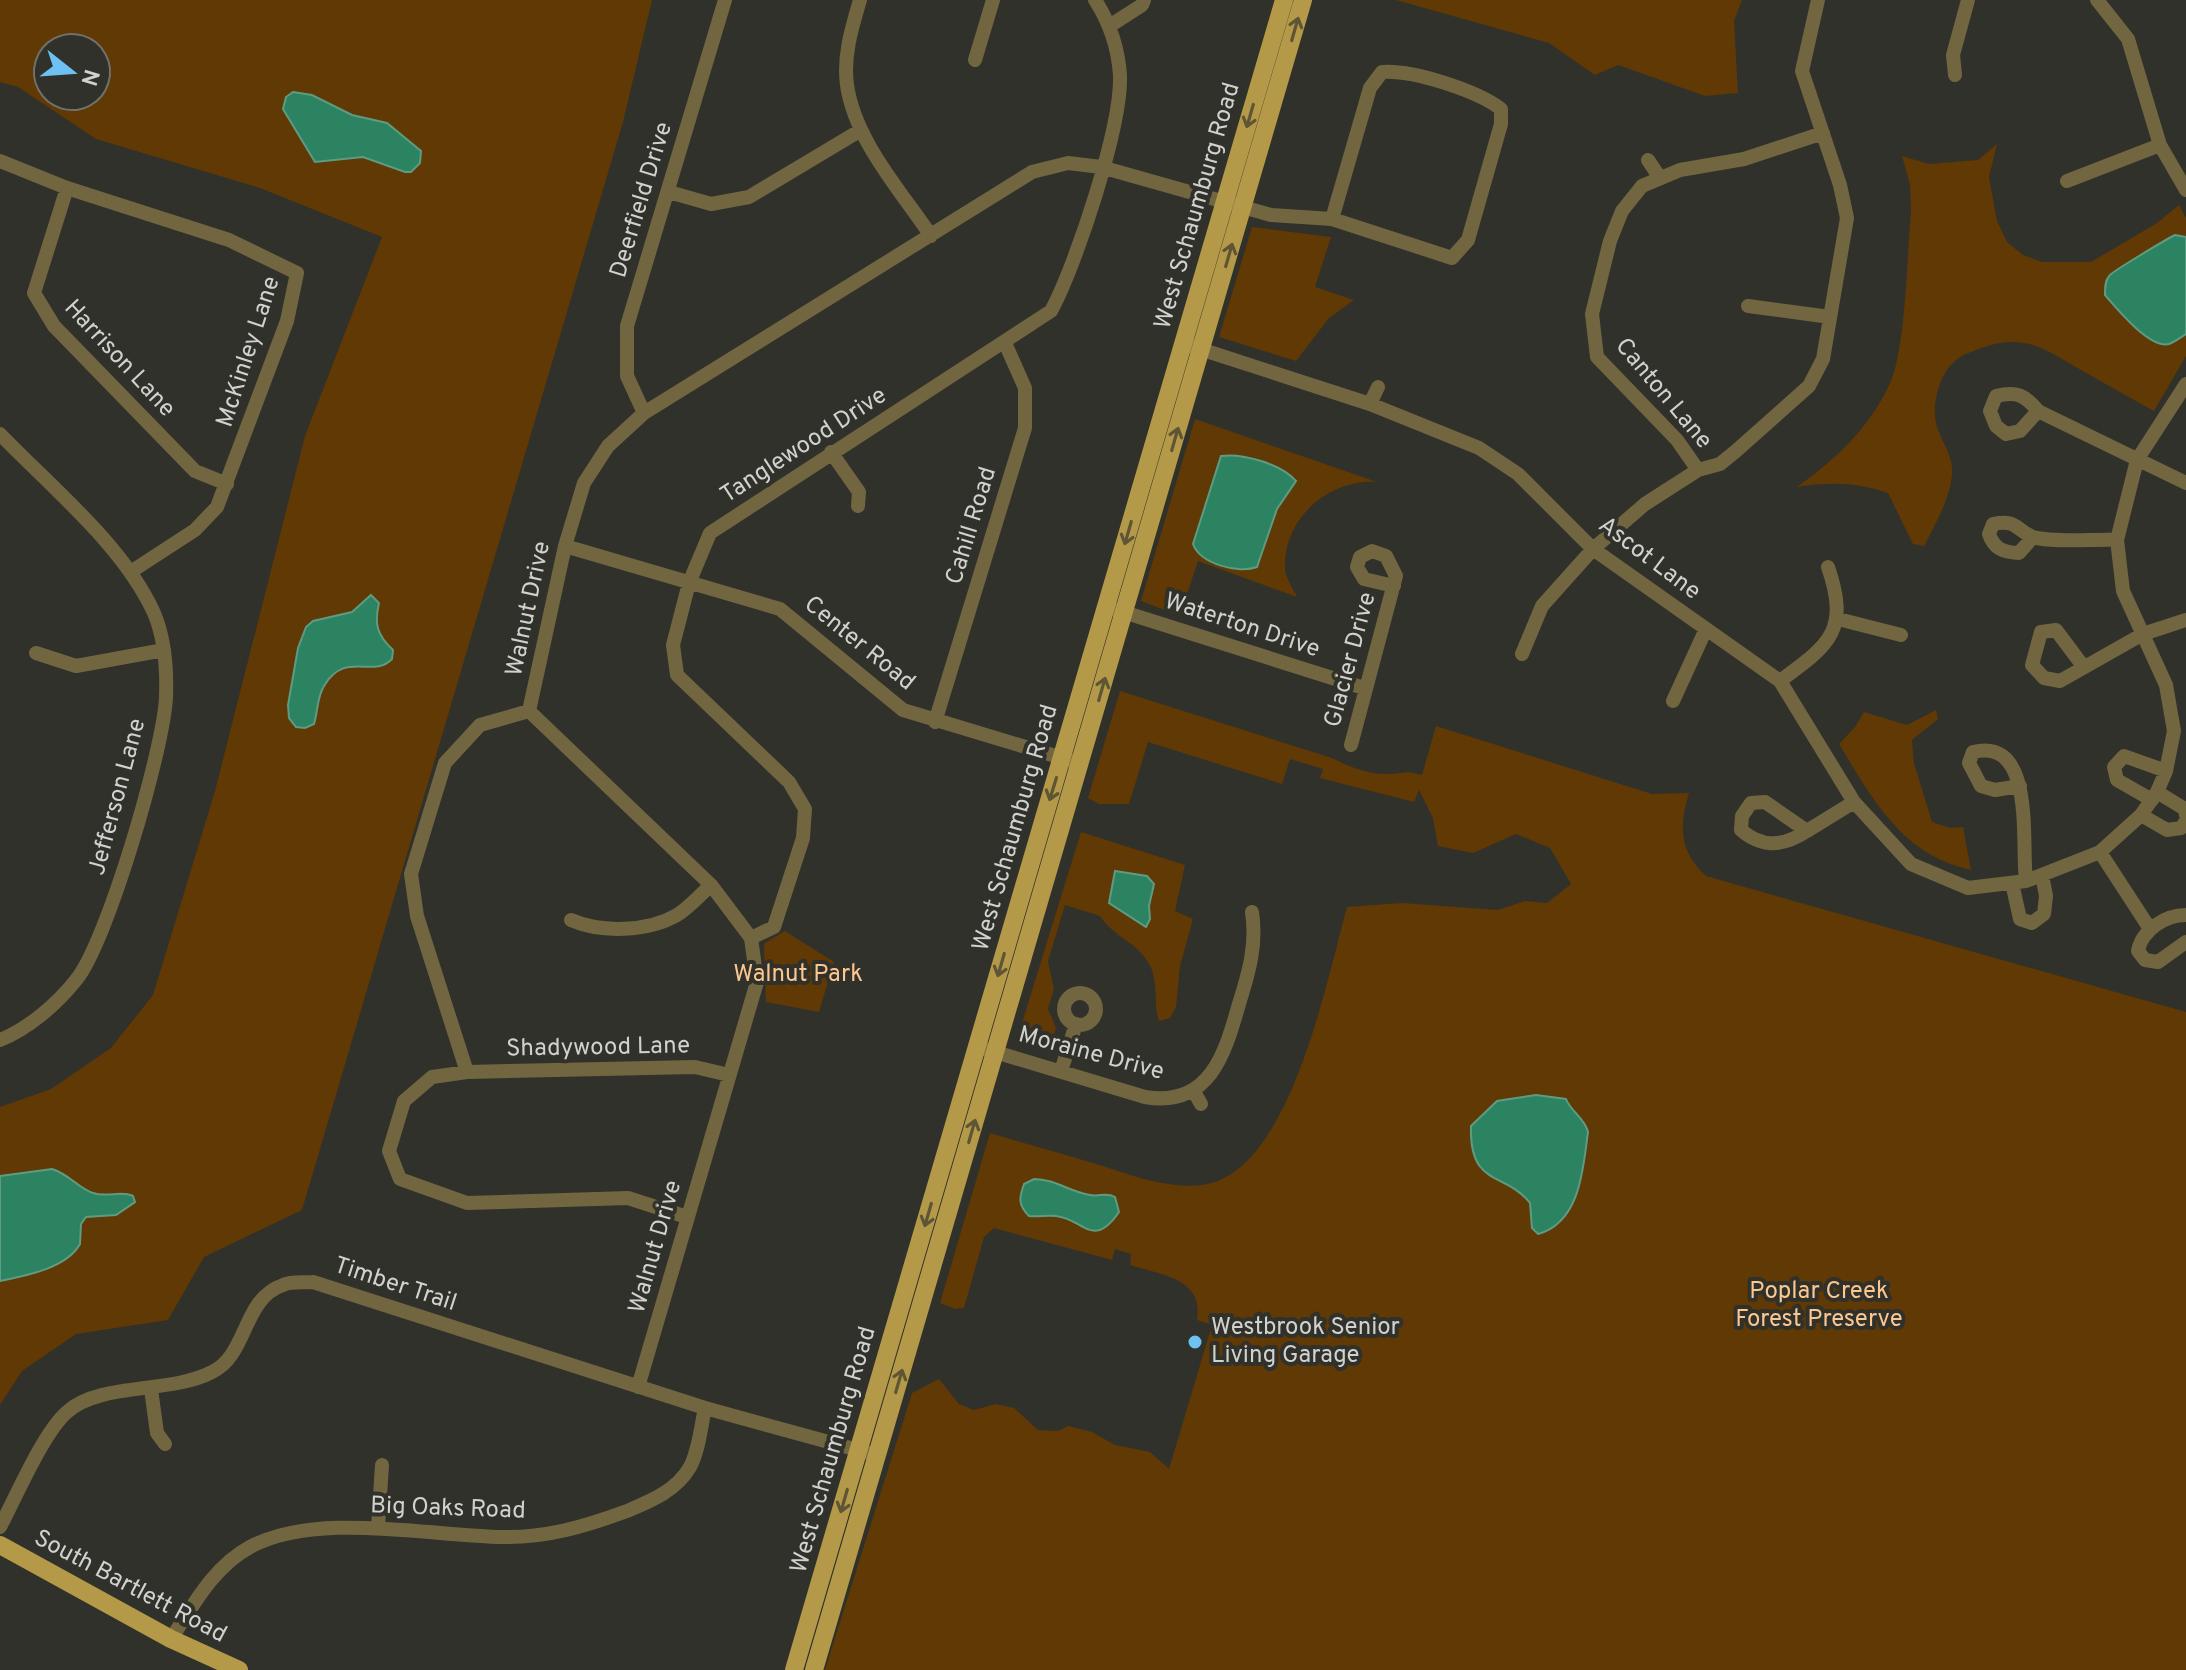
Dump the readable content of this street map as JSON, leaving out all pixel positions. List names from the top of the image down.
{
  "streets": {
    "main road": ["West Schaumburg Road", "South Bartlett Road"],
    "street": [
      "Deerfield Drive",
      "McKinley Lane",
      "Harrison Lane",
      "Canton Lane",
      "Tanglewood Drive",
      "Cahill Road",
      "Ascot Lane",
      "Walnut Drive",
      "Waterton Drive",
      "Center Road",
      "Glacier Drive",
      "Jefferson Lane",
      "Shadywood Lane",
      "Moraine Drive",
      "Timber Trail",
      "Big Oaks Road"
    ]
  },
  "crossings": [
    ["Deerfield Drive", "Walnut Drive"],
    ["West Schaumburg Road", "Ascot Lane"],
    ["West Schaumburg Road", "Walnut Drive"],
    ["West Schaumburg Road", "Waterton Drive"],
    ["West Schaumburg Road", "Center Road"],
    ["West Schaumburg Road", "Moraine Drive"],
    ["West Schaumburg Road", "Timber Trail"],
    ["McKinley Lane", "Harrison Lane"],
    ["McKinley Lane", "Jefferson Lane"],
    ["Tanglewood Drive", "Cahill Road"],
    ["Tanglewood Drive", "Walnut Drive"],
    ["Tanglewood Drive", "Center Road"],
    ["Cahill Road", "Center Road"],
    ["Walnut Drive", "Center Road"],
    ["Walnut Drive", "Shadywood Lane"],
    ["Walnut Drive", "Timber Trail"],
    ["Waterton Drive", "Glacier Drive"],
    ["Timber Trail", "Big Oaks Road"],
    ["Big Oaks Road", "South Bartlett Road"]
  ],
  "parks": ["Walnut Park", "Poplar Creek Forest Preserve"],
  "places": ["Westbrook Senior Living Garage"],
  "north": "right"
}
